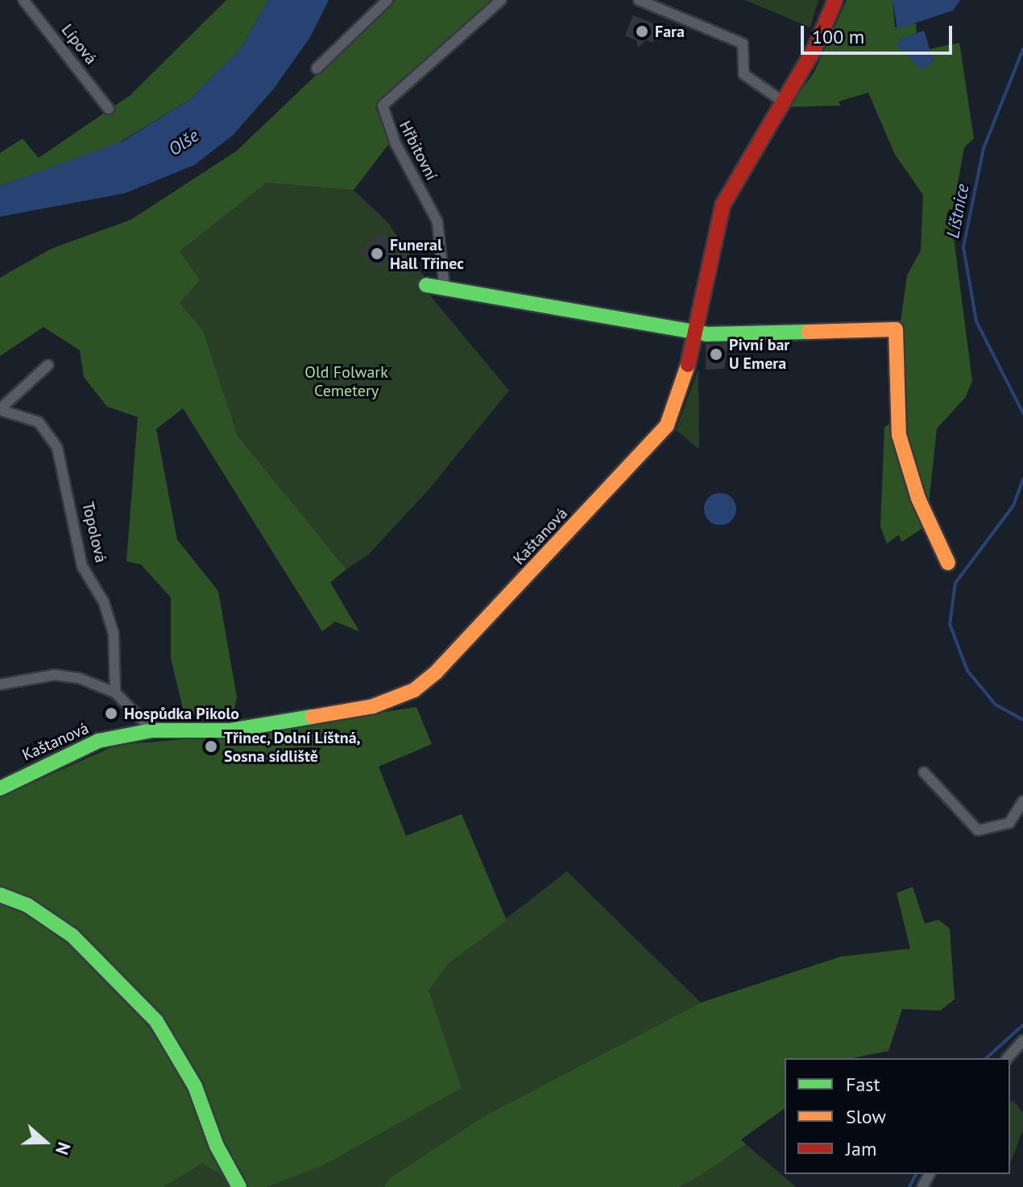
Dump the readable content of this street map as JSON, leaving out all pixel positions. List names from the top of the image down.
{
  "streets": {
    "street": [
      "Lípová",
      "Hřbitovní",
      "Topolová",
      "Kaštanová"
    ]
  },
  "water": ["Olše", "Líštnice"],
  "parks": ["Old Folwark Cemetery"],
  "places": [
    "Fara",
    "Funeral Hall Třinec",
    "Pivní bar U Emera",
    "Hospůdka Pikolo",
    "Třinec, Dolní Líštná, Sosna sídliště"
  ],
  "legend": ["Fast", "Slow", "Jam"],
  "scale_bar": "100 m",
  "north": "right"
}
